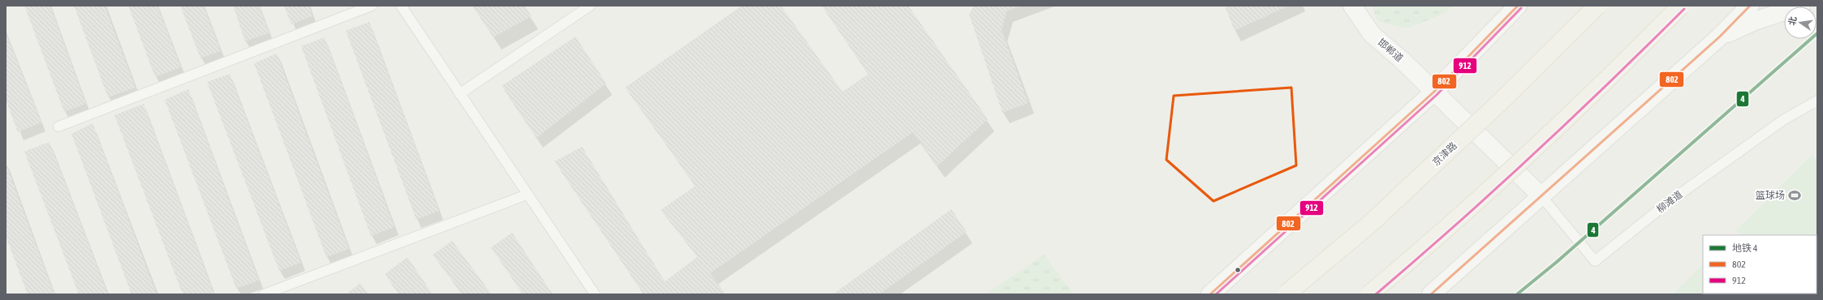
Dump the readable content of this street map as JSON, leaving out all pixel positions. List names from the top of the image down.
{
  "streets": {
    "main road": ["京津路"],
    "street": ["邯郸道"],
    "lane": ["柳滩道"]
  },
  "crossings": [
    ["邯郸道", "柳滩道"]
  ],
  "places": {
    "sports": ["篮球场"]
  },
  "lines": ["transit line 802", "transit line 912", "metro line 4"],
  "legend": ["地铁 4", "802", "912"],
  "north": "left"
}
